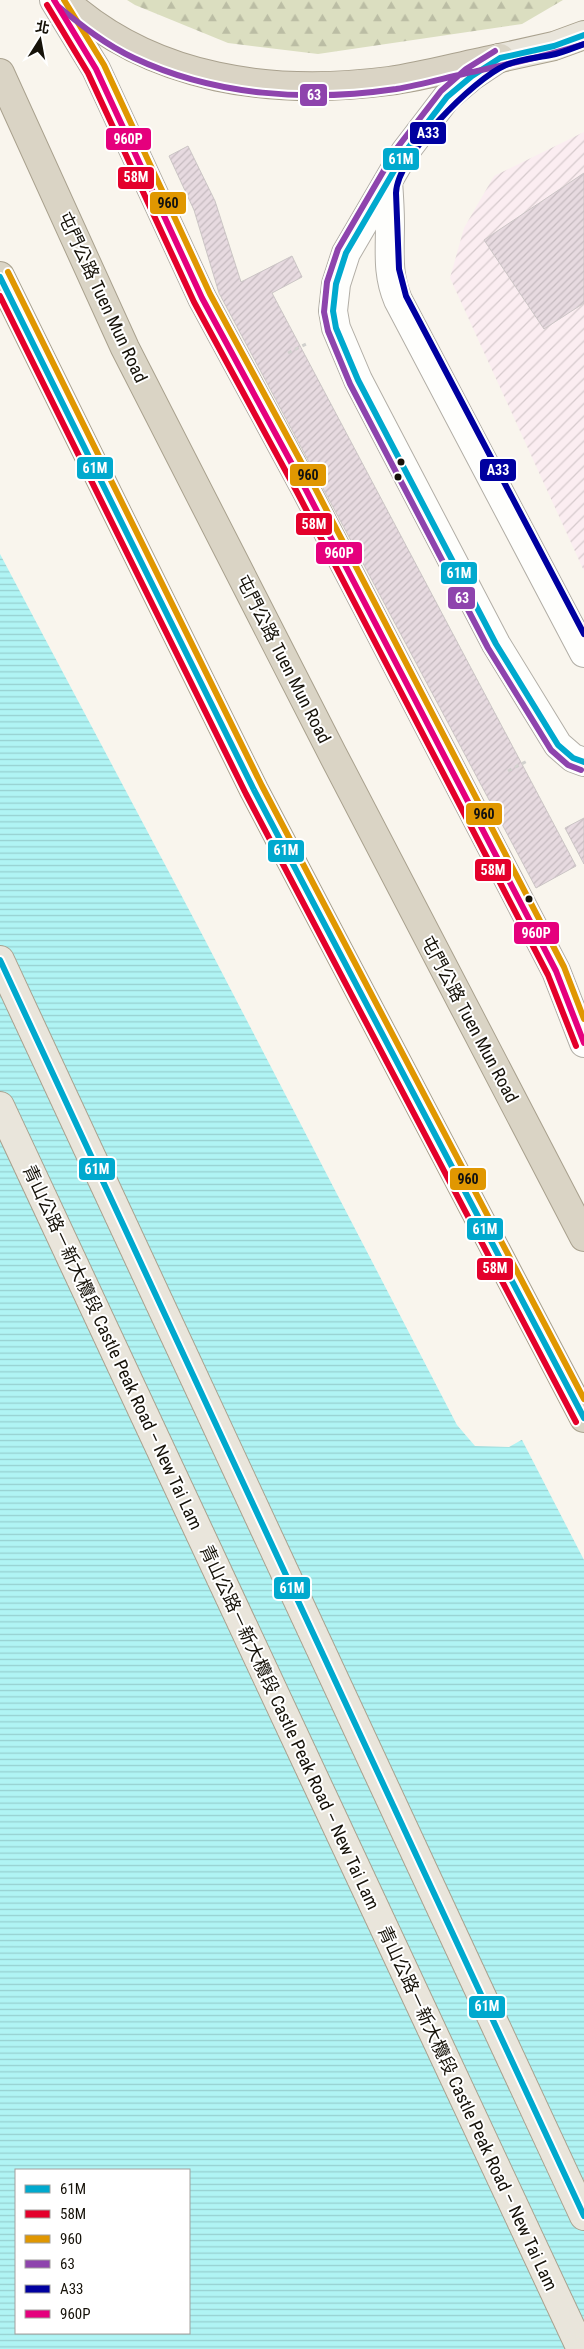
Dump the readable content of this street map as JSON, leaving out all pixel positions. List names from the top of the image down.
{
  "streets": {
    "highway": ["屯門公路 Tuen Mun Road"],
    "main road": ["青山公路－新大欖段 Castle Peak Road – New Tai Lam"]
  },
  "lines": [
    "transit line 960",
    "transit line 960P",
    "transit line 58M",
    "transit line 63",
    "transit line 61M",
    "transit line A33"
  ],
  "legend": [
    "61M",
    "58M",
    "960",
    "63",
    "A33",
    "960P"
  ],
  "north": "top"
}
